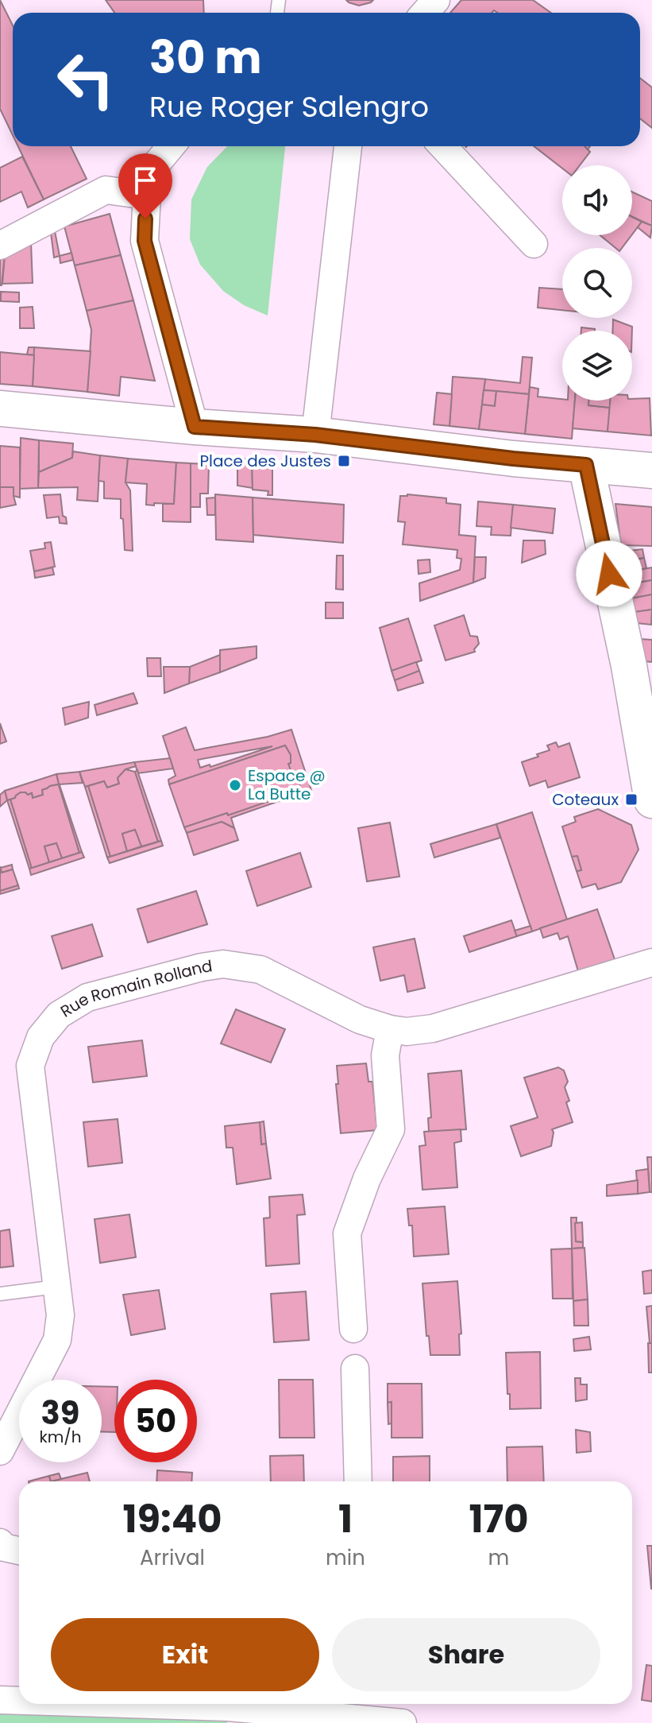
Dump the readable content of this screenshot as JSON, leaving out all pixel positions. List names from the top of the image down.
{
  "streets": {
    "street": ["Rue Romain Rolland"]
  },
  "places": {
    "transit": ["Place des Justes", "Coteaux"],
    "other": ["Espace @ La Butte"]
  },
  "page": {
    "turn": ["30 m", "Rue Roger Salengro"],
    "speed": "39 km/h",
    "limit": "50",
    "eta": [
      "19:40",
      "Arrival",
      "1",
      "min",
      "170",
      "m"
    ],
    "buttons": ["Exit", "Share"]
  }
}
